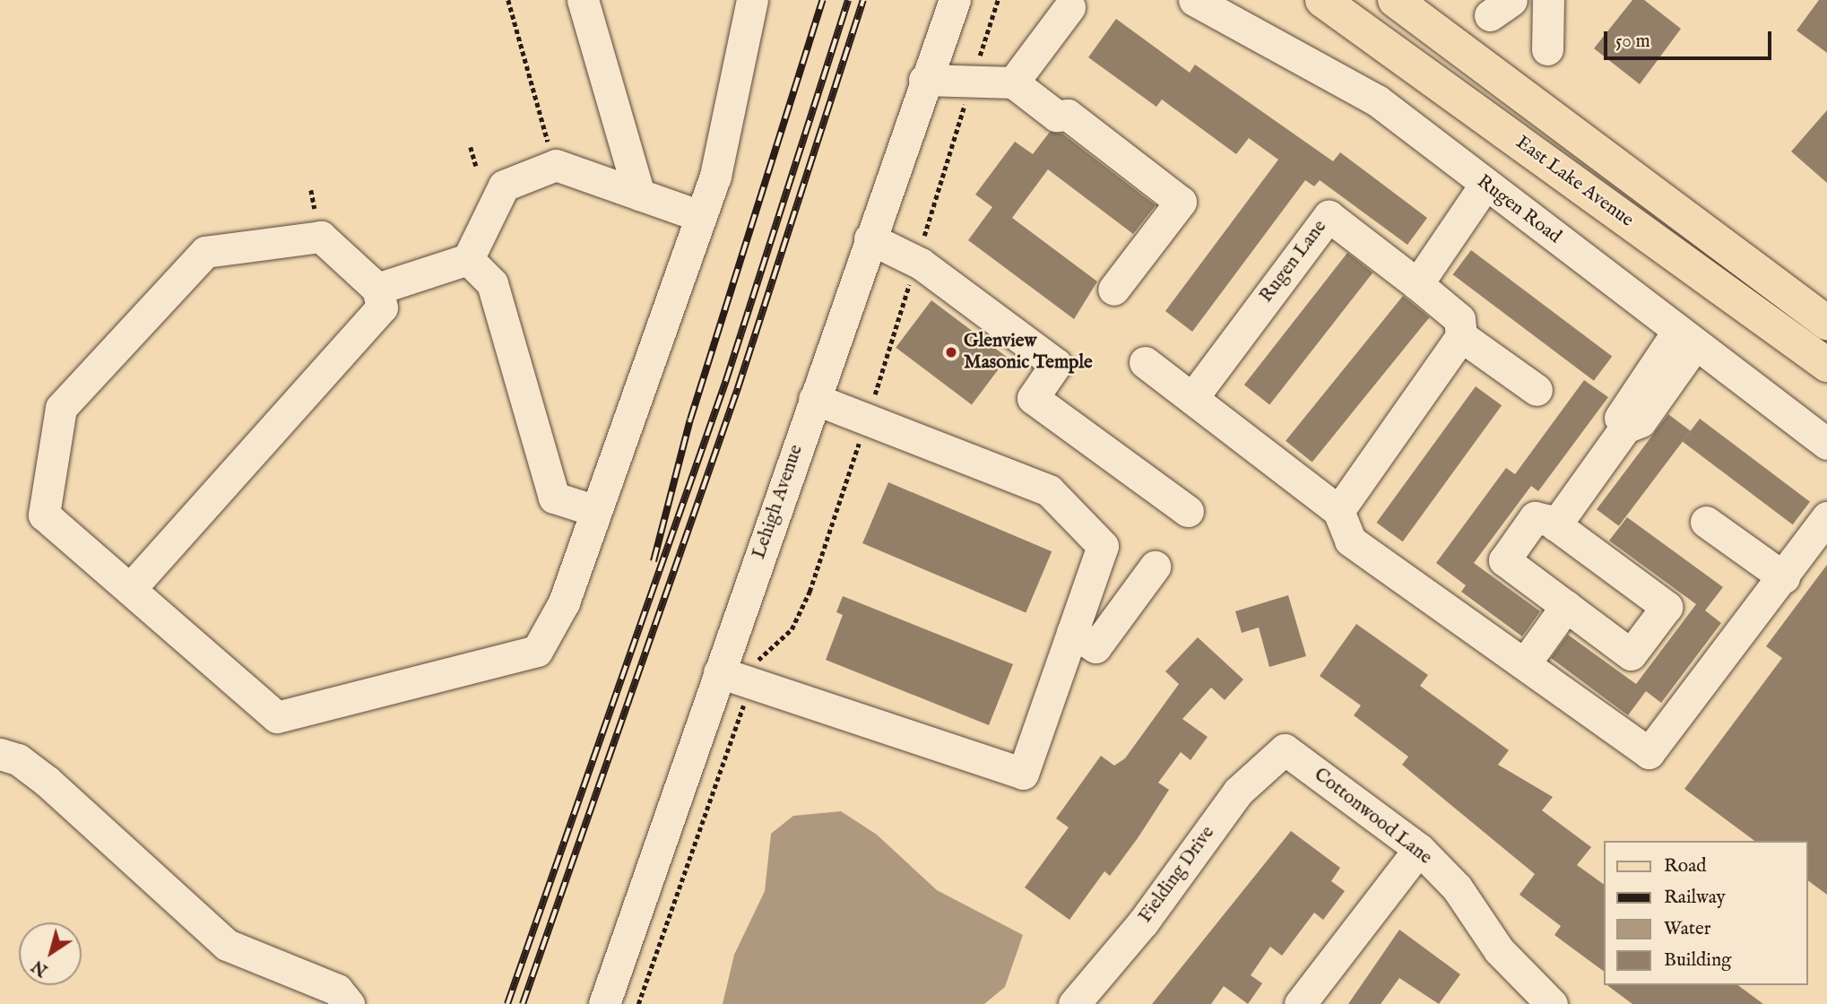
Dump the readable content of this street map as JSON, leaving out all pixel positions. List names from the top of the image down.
{
  "streets": {
    "main road": ["East Lake Avenue"],
    "street": [
      "Rugen Road",
      "Rugen Lane",
      "Lehigh Avenue",
      "Cottonwood Lane",
      "Fielding Drive"
    ]
  },
  "crossings": [
    ["Cottonwood Lane", "Fielding Drive"]
  ],
  "places": ["Glenview Masonic Temple"],
  "legend": [
    "Road",
    "Railway",
    "Water",
    "Building"
  ],
  "scale_bar": "50 m",
  "north": "bottom left"
}
